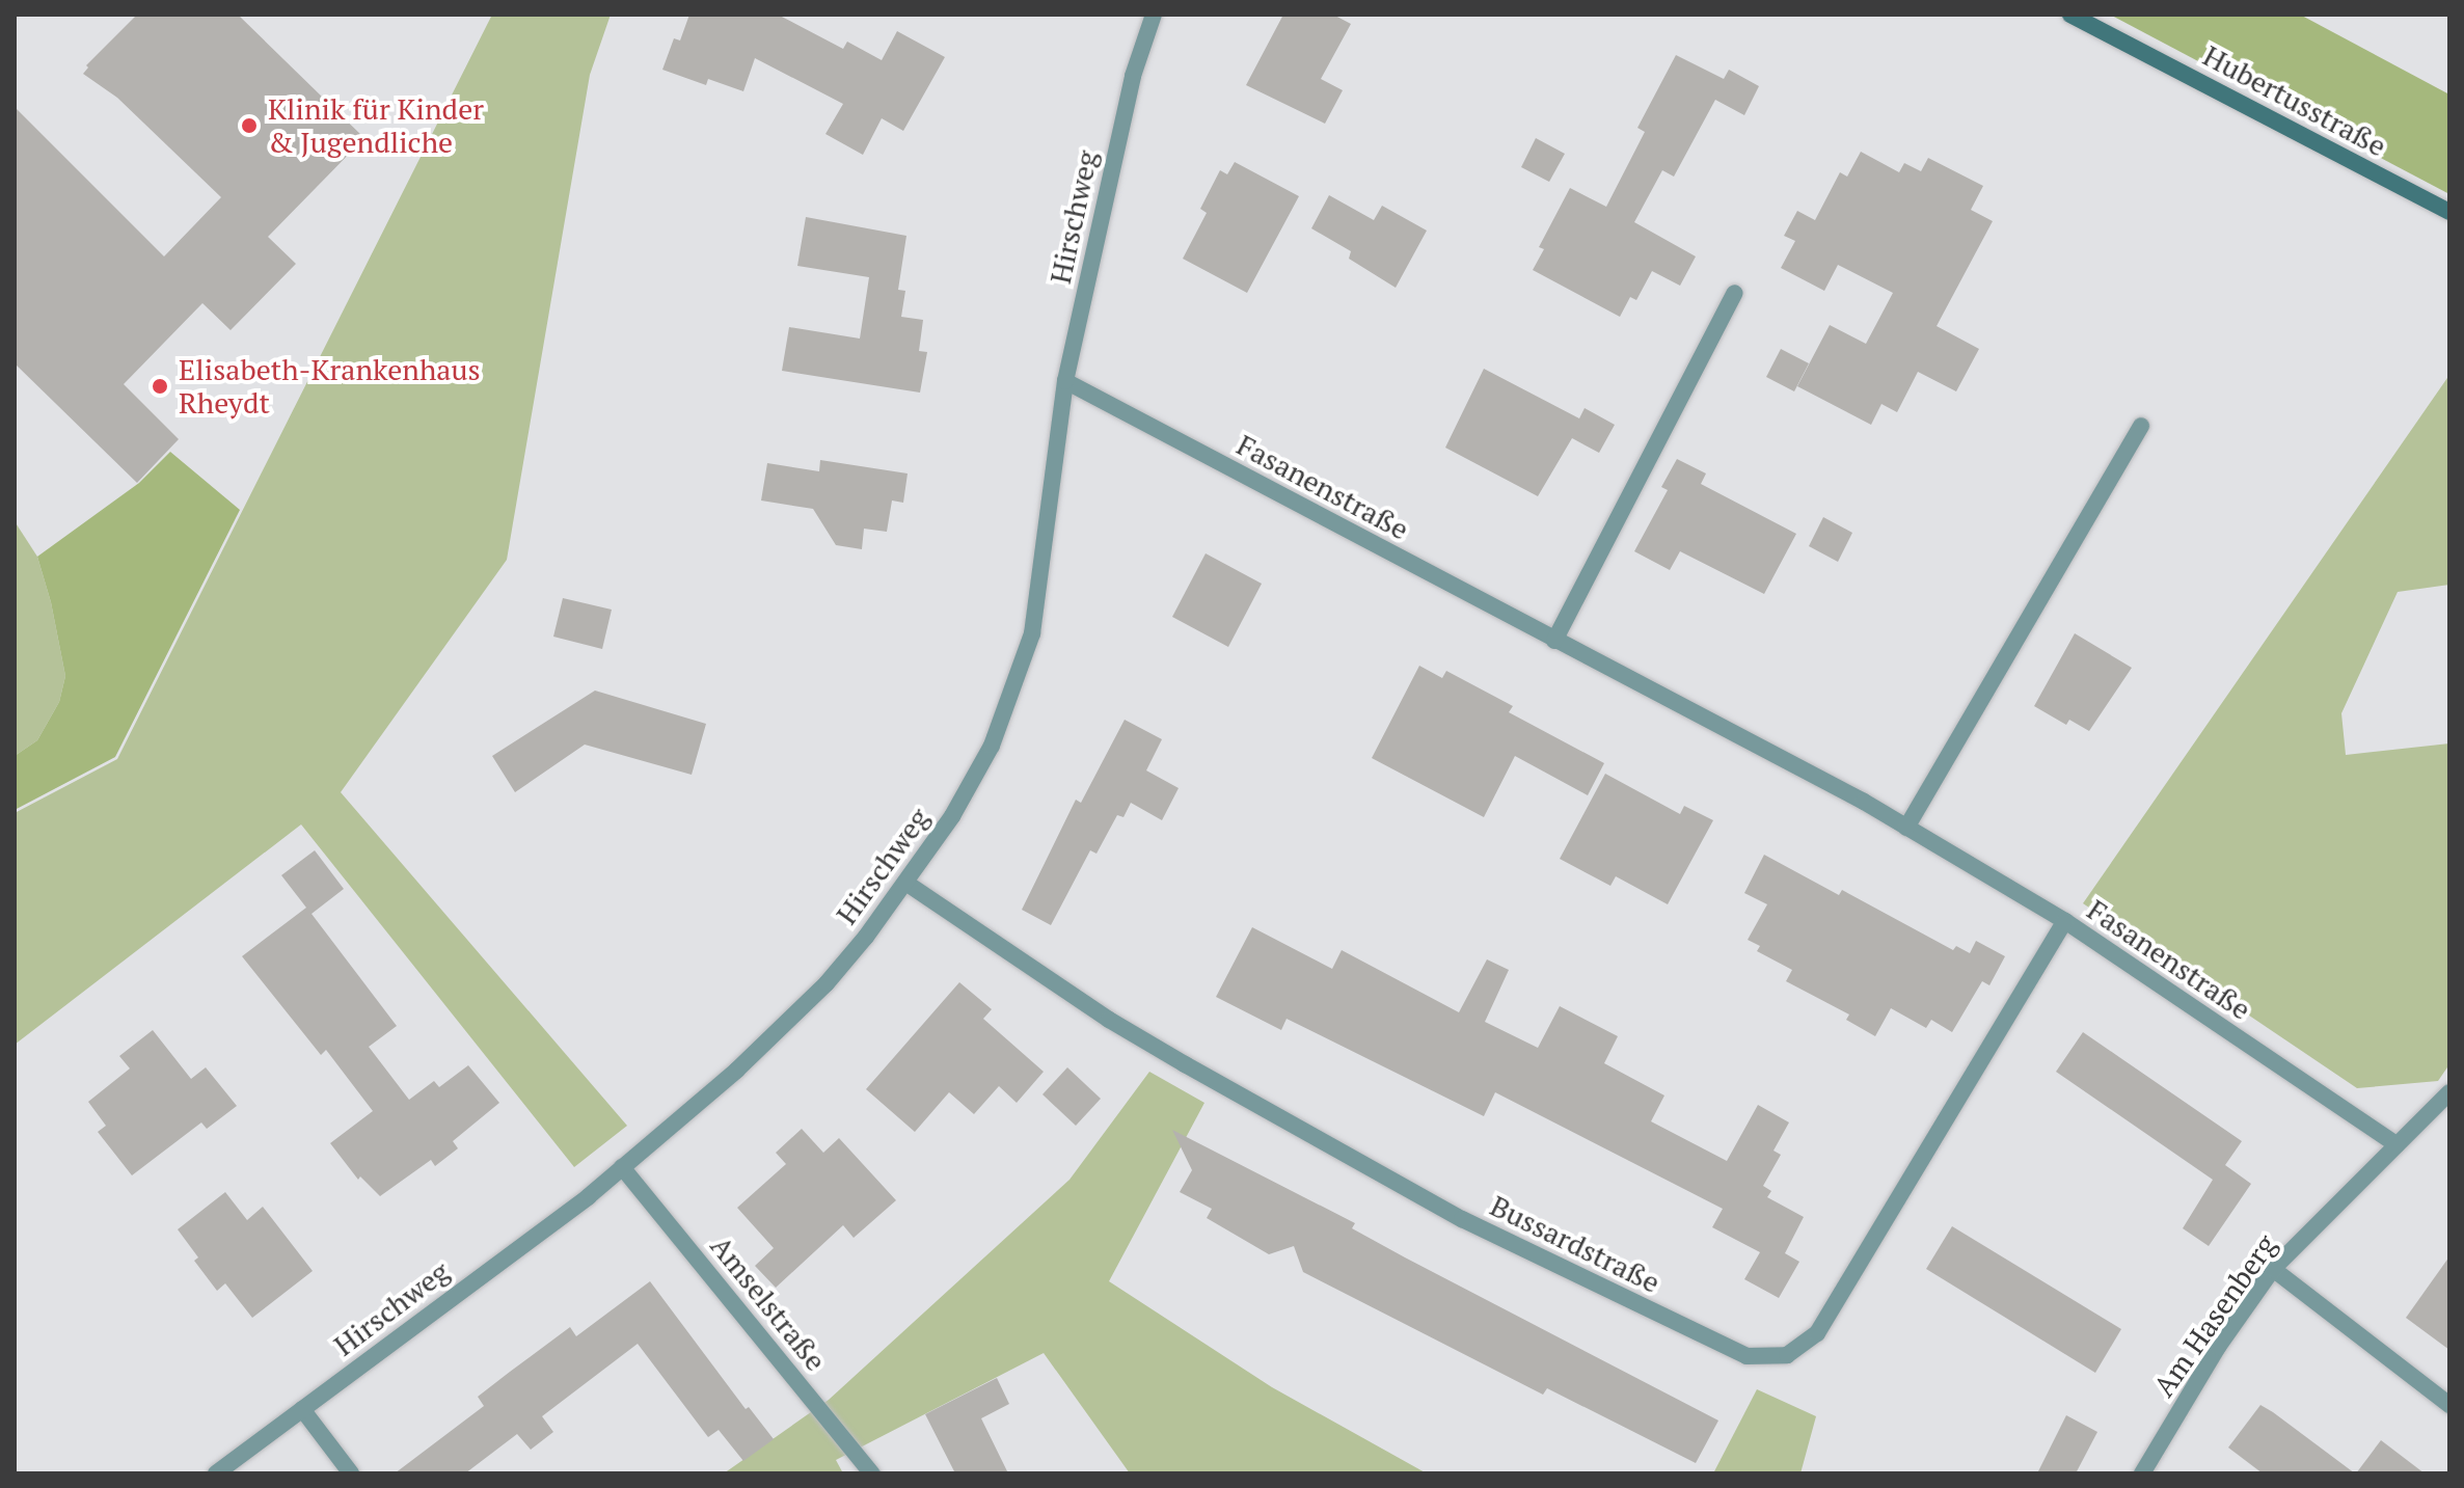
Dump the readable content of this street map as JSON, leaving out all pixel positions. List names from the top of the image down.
{
  "streets": {
    "main road": ["Hubertusstraße"],
    "street": [
      "Hirschweg",
      "Fasanenstraße",
      "Bussardstraße",
      "Amselstraße",
      "Am Hasenberg"
    ]
  },
  "crossings": [
    ["Hirschweg", "Fasanenstraße"],
    ["Hirschweg", "Bussardstraße"],
    ["Hirschweg", "Amselstraße"],
    ["Fasanenstraße", "Bussardstraße"],
    ["Fasanenstraße", "Am Hasenberg"]
  ],
  "places": ["Klinik für Kinder & Jugendliche", "Elisabeth-Krankenhaus Rheydt"]
}
